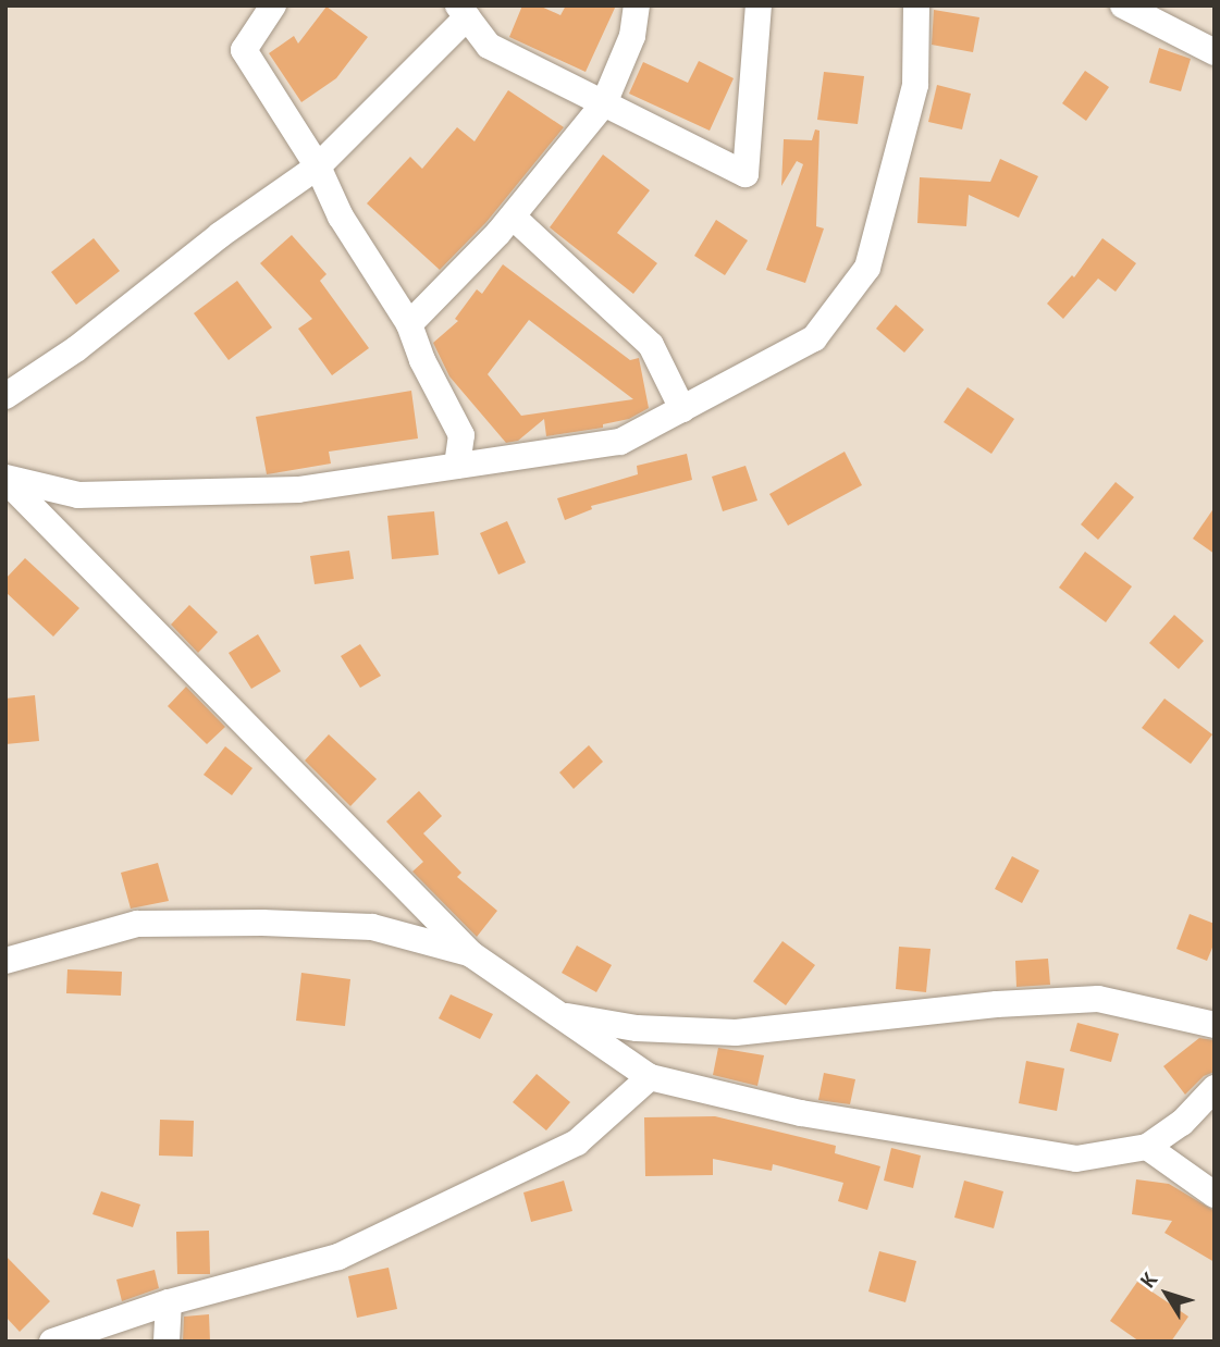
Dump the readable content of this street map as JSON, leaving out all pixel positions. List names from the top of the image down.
{
  "north": "top left"
}
